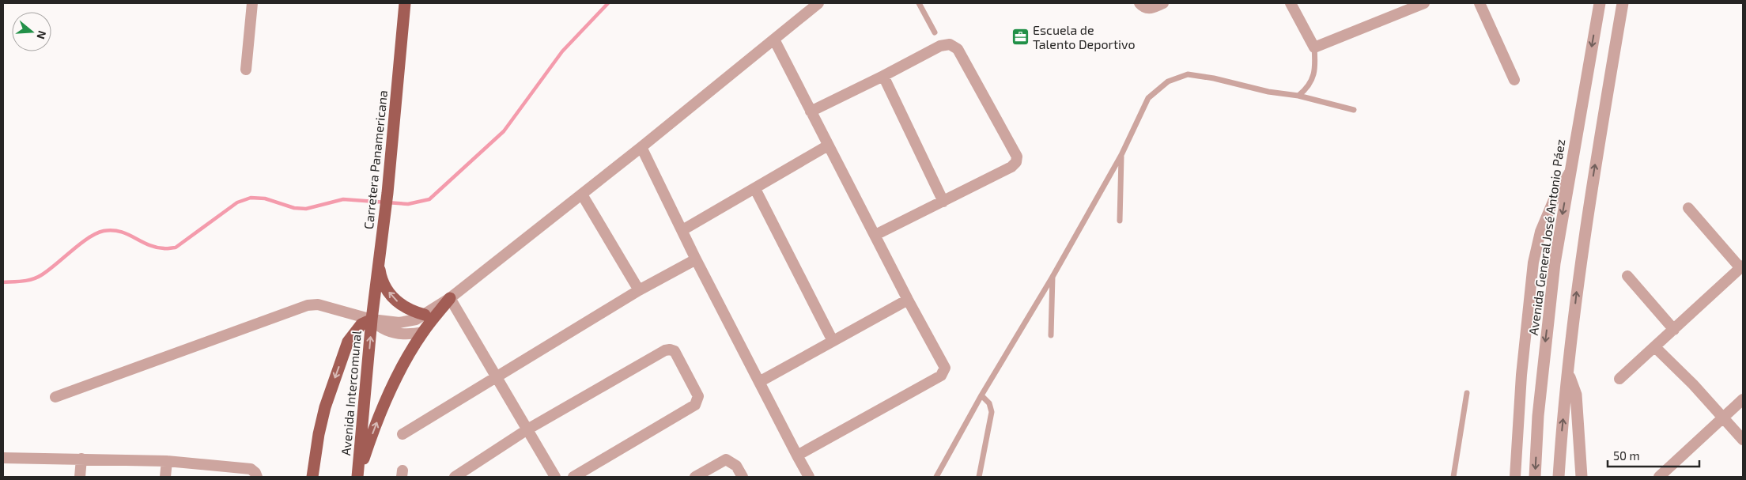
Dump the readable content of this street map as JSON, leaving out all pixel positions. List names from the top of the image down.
{
  "streets": {
    "main road": ["Carretera Panamericana", "Avenida Intercomunal"],
    "street": ["Avenida General José Antonio Páez"]
  },
  "crossings": [
    ["Carretera Panamericana", "Avenida Intercomunal"]
  ],
  "places": {
    "office": ["Escuela de Talento Deportivo"]
  },
  "scale_bar": "50 m",
  "north": "right"
}
